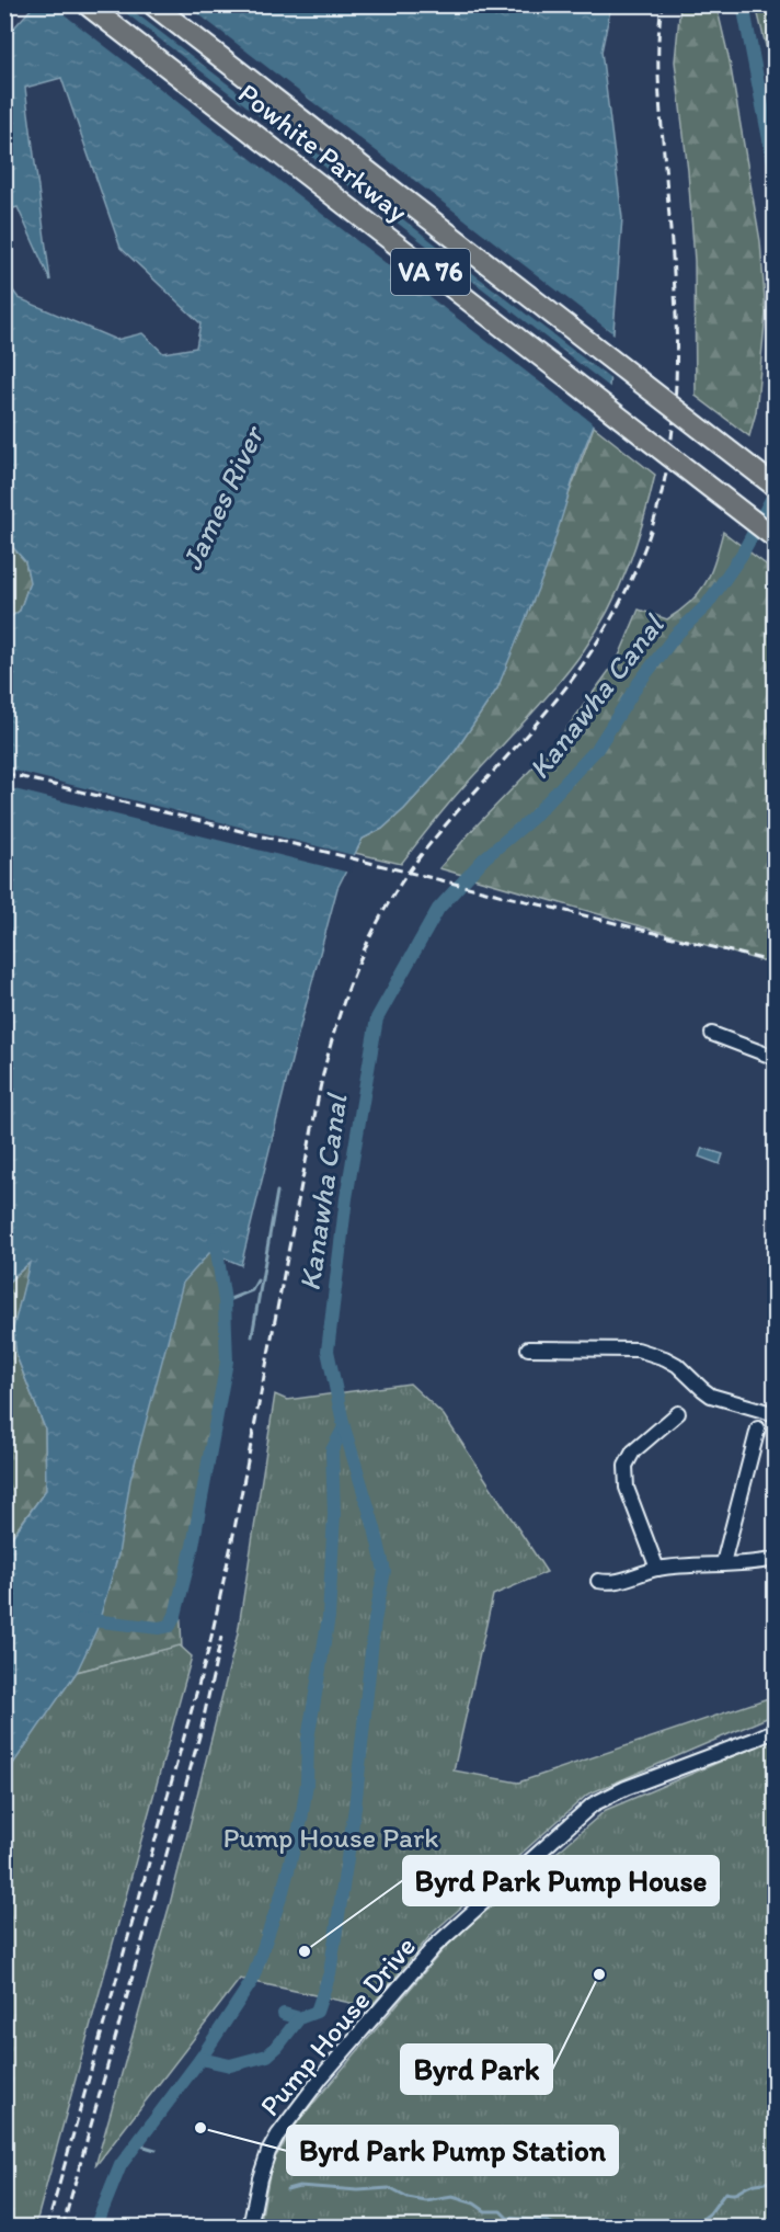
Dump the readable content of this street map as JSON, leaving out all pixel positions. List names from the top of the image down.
{
  "streets": {
    "highway": ["Powhite Parkway", "VA 76"],
    "street": ["Pump House Drive"]
  },
  "water": ["James River", "Kanawha Canal"],
  "parks": ["Pump House Park"],
  "places": ["Byrd Park Pump House", "Byrd Park", "Byrd Park Pump Station"]
}
